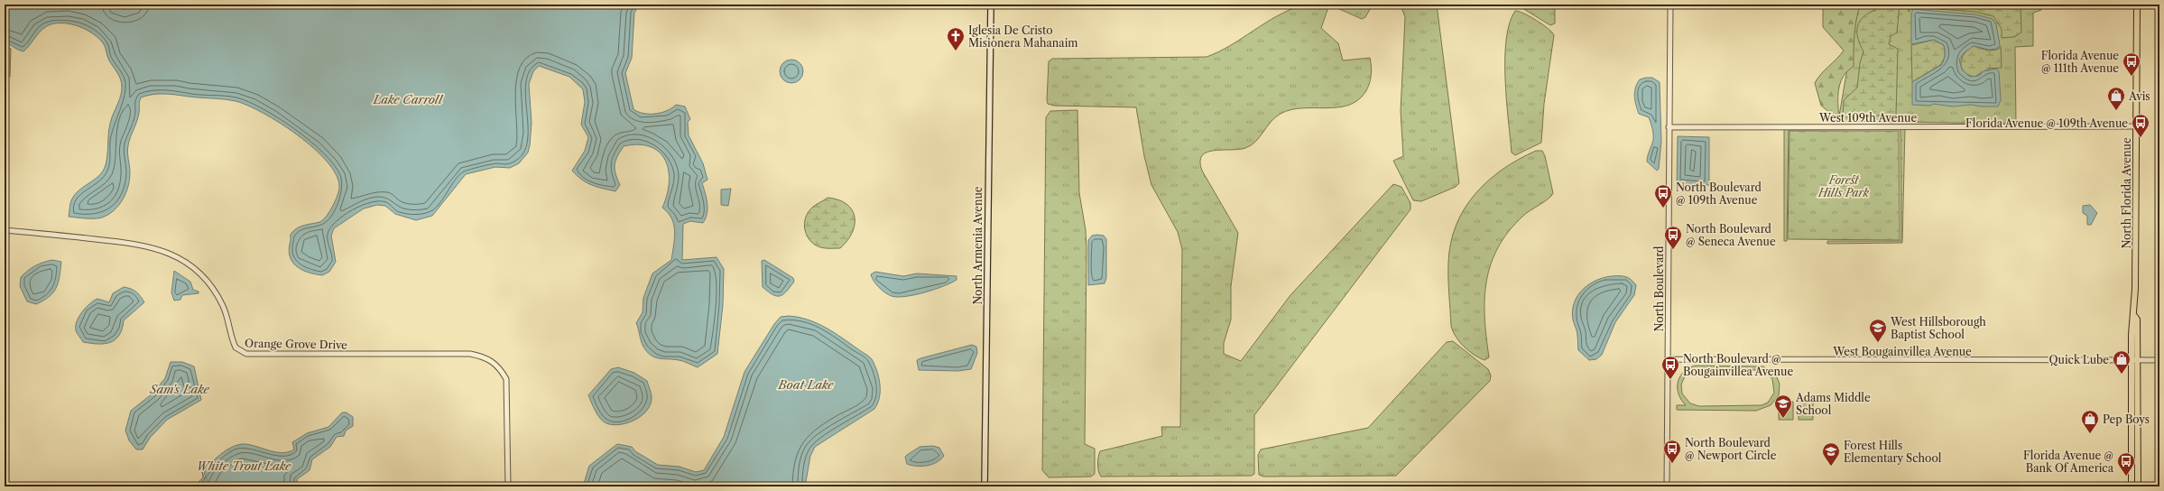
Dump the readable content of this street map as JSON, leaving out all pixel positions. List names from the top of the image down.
{
  "streets": {
    "main road": ["North Florida Avenue", "North Armenia Avenue"],
    "street": [
      "West 109th Avenue",
      "North Boulevard",
      "Orange Grove Drive",
      "West Bougainvillea Avenue"
    ]
  },
  "crossings": [
    ["West 109th Avenue", "North Florida Avenue"],
    ["West 109th Avenue", "North Boulevard"],
    ["North Florida Avenue", "West Bougainvillea Avenue"],
    ["North Boulevard", "West Bougainvillea Avenue"]
  ],
  "water": [
    "Lake Carroll",
    "Boat Lake",
    "Sam's Lake",
    "White Trout Lake"
  ],
  "parks": ["Forest Hills Park"],
  "places": {
    "church": ["Iglesia De Cristo Misionera Mahanaim"],
    "bus stop": [
      "Florida Avenue @ 111th Avenue",
      "Florida Avenue @ 109th Avenue",
      "North Boulevard @ 109th Avenue",
      "North Boulevard @ Seneca Avenue",
      "North Boulevard @ Bougainvillea Avenue",
      "North Boulevard @ Newport Circle",
      "Florida Avenue @ Bank Of America"
    ],
    "shop": ["Avis", "Quick Lube", "Pep Boys"],
    "school or university": ["West Hillsborough Baptist School", "Adams Middle School", "Forest Hills Elementary School"]
  }
}
